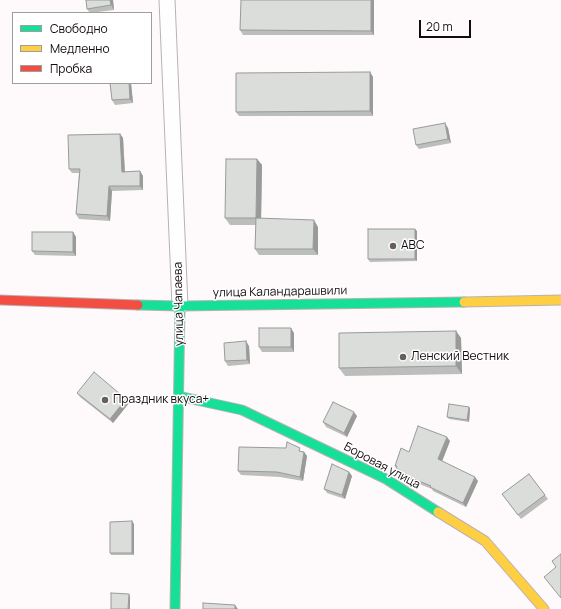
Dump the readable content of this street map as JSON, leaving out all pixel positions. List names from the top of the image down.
{
  "streets": {
    "main road": ["улица Каландарашвили", "улица Чапаева", "Боровая улица"]
  },
  "crossings": [
    ["улица Каландарашвили", "улица Чапаева"],
    ["улица Чапаева", "Боровая улица"]
  ],
  "places": ["ABC", "Ленский Вестник", "Праздник вкуса+"],
  "legend": ["Свободно", "Медленно", "Пробка"],
  "scale_bar": "20 m"
}
